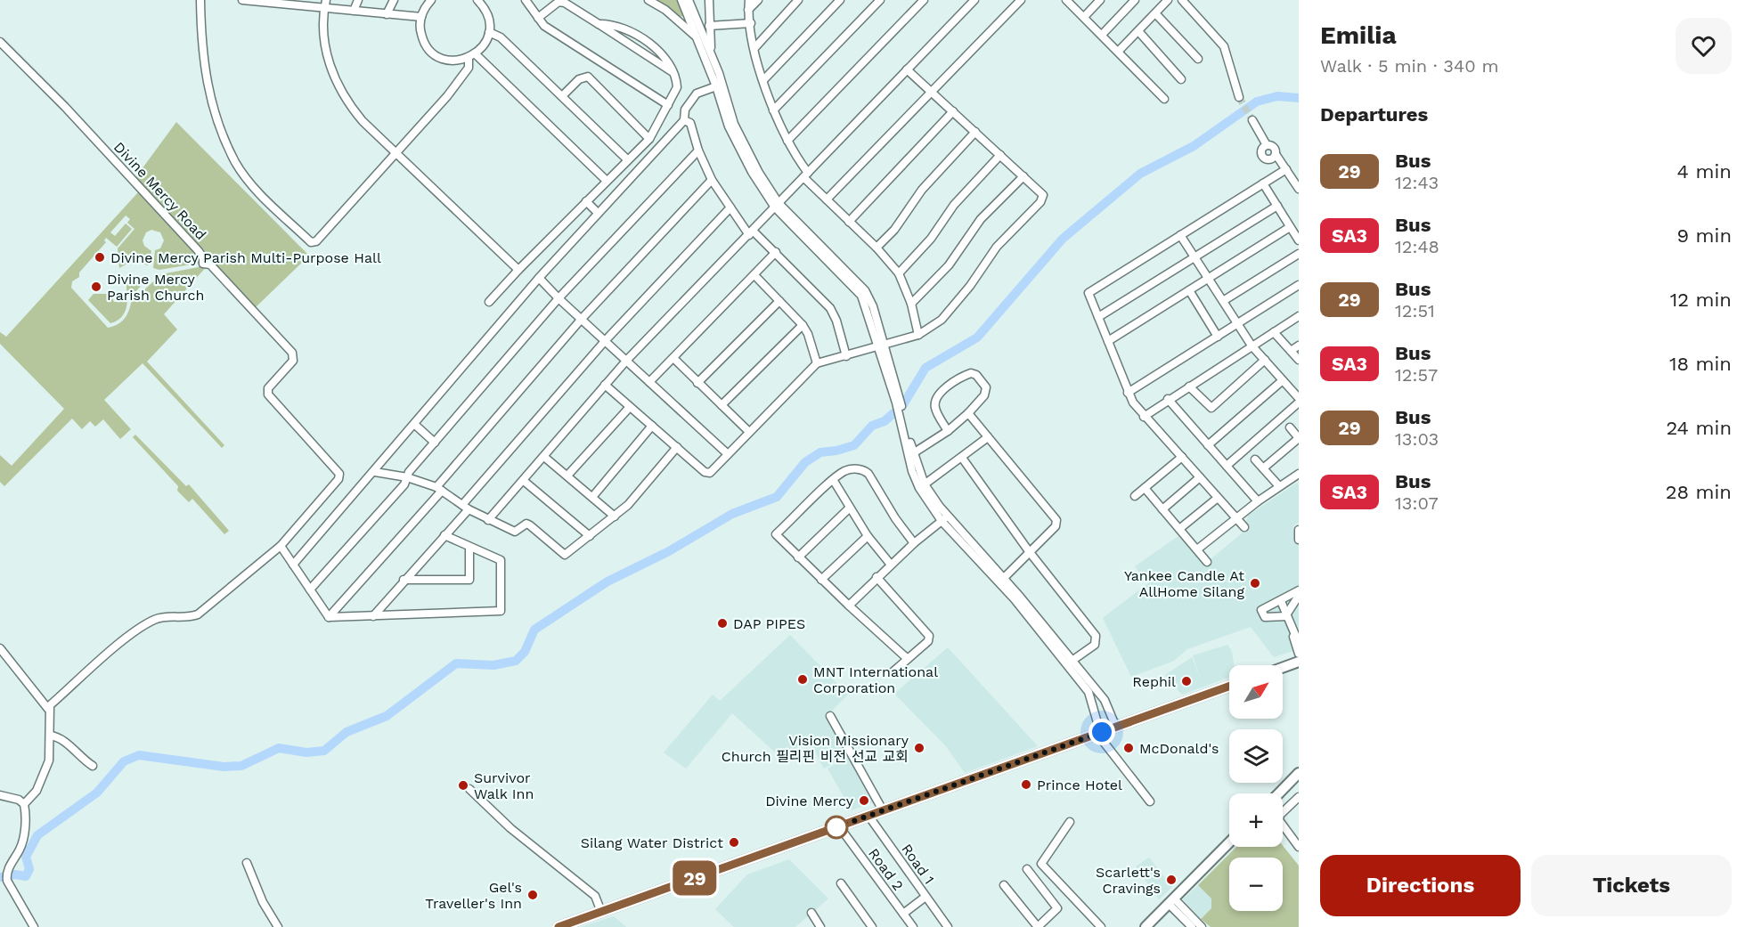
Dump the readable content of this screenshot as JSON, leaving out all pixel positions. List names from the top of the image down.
{
  "streets": {
    "street": ["Divine Mercy Road", "Road 1", "Road 2"]
  },
  "places": [
    "Divine Mercy Parish Multi-Purpose Hall",
    "Divine Mercy Parish Church",
    "Yankee Candle At AllHome Silang",
    "DAP PIPES",
    "MNT International Corporation",
    "Rephil",
    "Vision Missionary Church 필리핀 비전 선교 교회",
    "McDonald's",
    "Prince Hotel",
    "Survivor Walk Inn",
    "Divine Mercy",
    "Silang Water District",
    "Scarlett's Cravings",
    "Gel's Traveller's Inn"
  ],
  "lines": ["bus line 29"],
  "north": "top right",
  "page": {
    "on_map": "29",
    "heading": [
      ["Emilia", "Walk · 5 min · 340 m"],
      "Departures"
    ],
    "list": [
      {
        "mark": "29",
        "name": "Bus",
        "note": "12:43",
        "value": "4 min"
      },
      {
        "mark": "SA3",
        "name": "Bus",
        "note": "12:48",
        "value": "9 min"
      },
      {
        "mark": "29",
        "name": "Bus",
        "note": "12:51",
        "value": "12 min"
      },
      {
        "mark": "SA3",
        "name": "Bus",
        "note": "12:57",
        "value": "18 min"
      },
      {
        "mark": "29",
        "name": "Bus",
        "note": "13:03",
        "value": "24 min"
      },
      {
        "mark": "SA3",
        "name": "Bus",
        "note": "13:07",
        "value": "28 min"
      }
    ],
    "map_buttons": ["+", "−"],
    "buttons": ["Directions", "Tickets"]
  }
}
